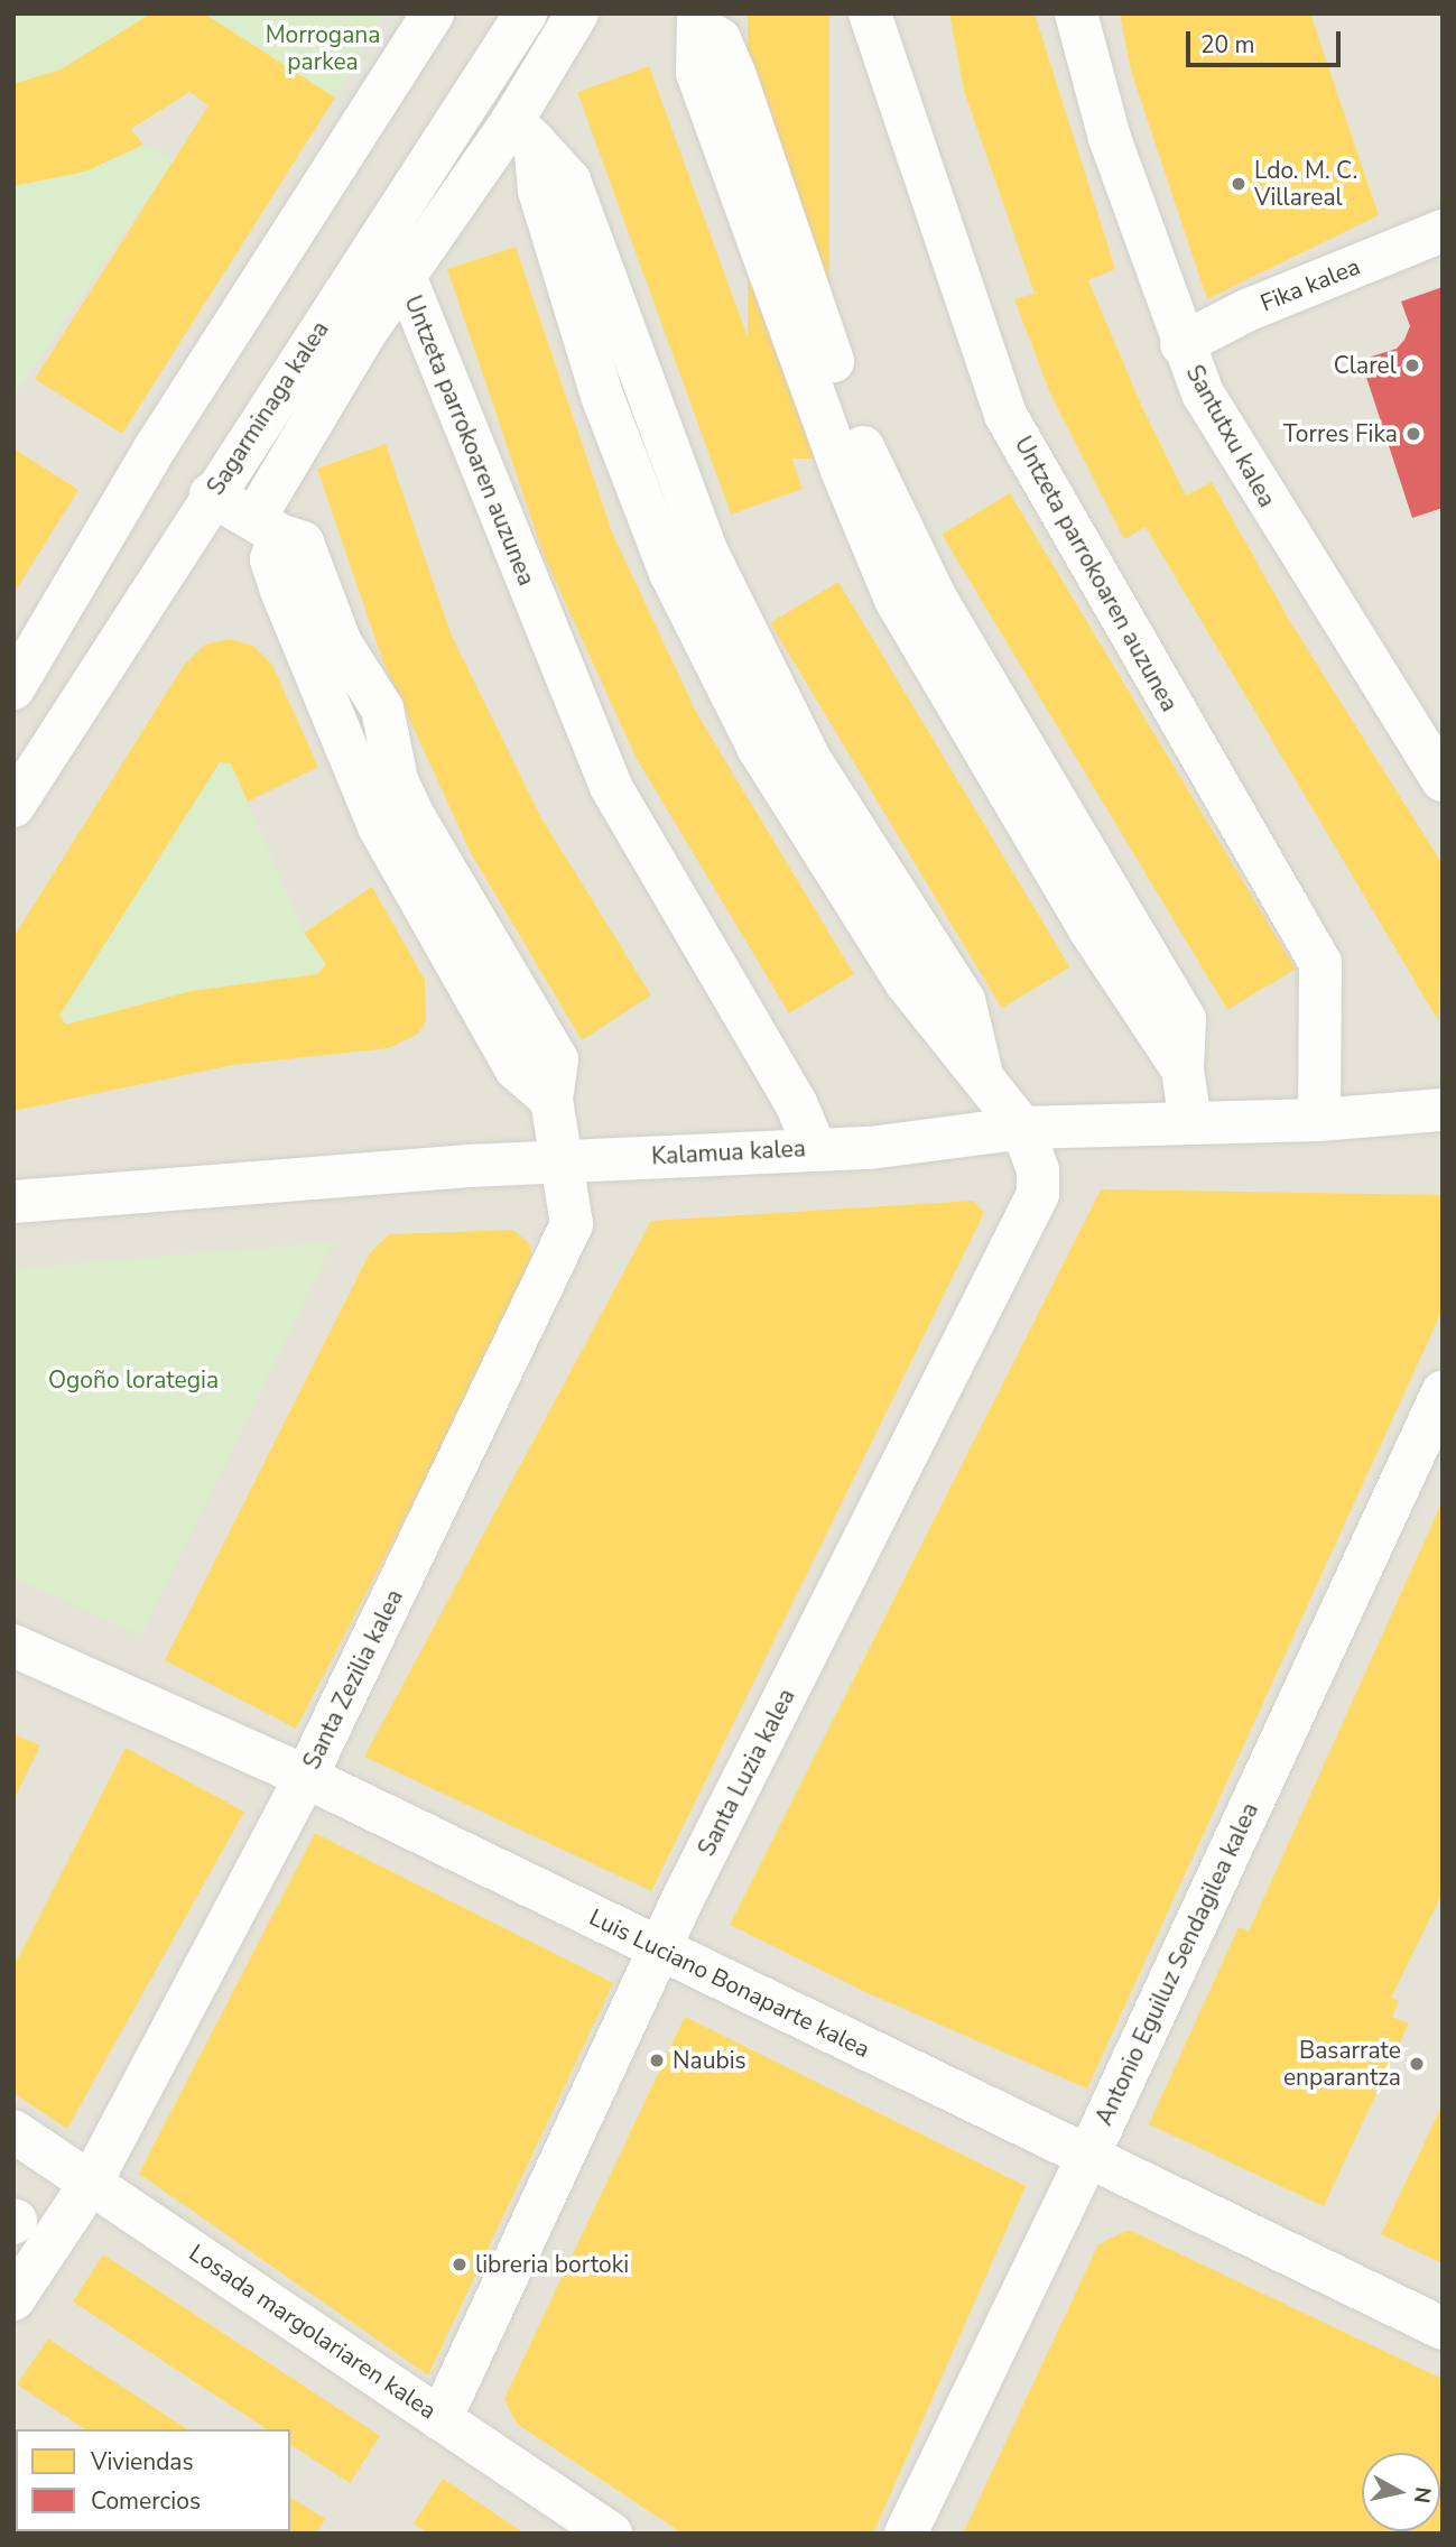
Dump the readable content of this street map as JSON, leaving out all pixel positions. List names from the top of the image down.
{
  "streets": {
    "street": [
      "Fika kalea",
      "Sagarminaga kalea",
      "Santutxu kalea",
      "Untzeta parrokoaren auzunea",
      "Kalamua kalea",
      "Santa Zezilia kalea",
      "Santa Luzia kalea",
      "Antonio Eguiluz Sendagilea kalea",
      "Luis Luciano Bonaparte kalea",
      "Losada margolariaren kalea"
    ]
  },
  "crossings": [
    ["Fika kalea", "Santutxu kalea"],
    ["Untzeta parrokoaren auzunea", "Kalamua kalea"],
    ["Untzeta parrokoaren auzunea", "Santa Zezilia kalea"],
    ["Kalamua kalea", "Santa Zezilia kalea"],
    ["Kalamua kalea", "Santa Luzia kalea"],
    ["Santa Zezilia kalea", "Luis Luciano Bonaparte kalea"],
    ["Santa Zezilia kalea", "Losada margolariaren kalea"],
    ["Santa Luzia kalea", "Luis Luciano Bonaparte kalea"],
    ["Santa Luzia kalea", "Losada margolariaren kalea"],
    ["Antonio Eguiluz Sendagilea kalea", "Luis Luciano Bonaparte kalea"]
  ],
  "parks": ["Morrogana parkea", "Ogoño lorategia"],
  "places": [
    "Ldo. M. C. Villareal",
    "Clarel",
    "Torres Fika",
    "Naubis",
    "Basarrate enparantza",
    "libreria bortoki"
  ],
  "legend": ["Viviendas", "Comercios"],
  "scale_bar": "20 m",
  "north": "right"
}
